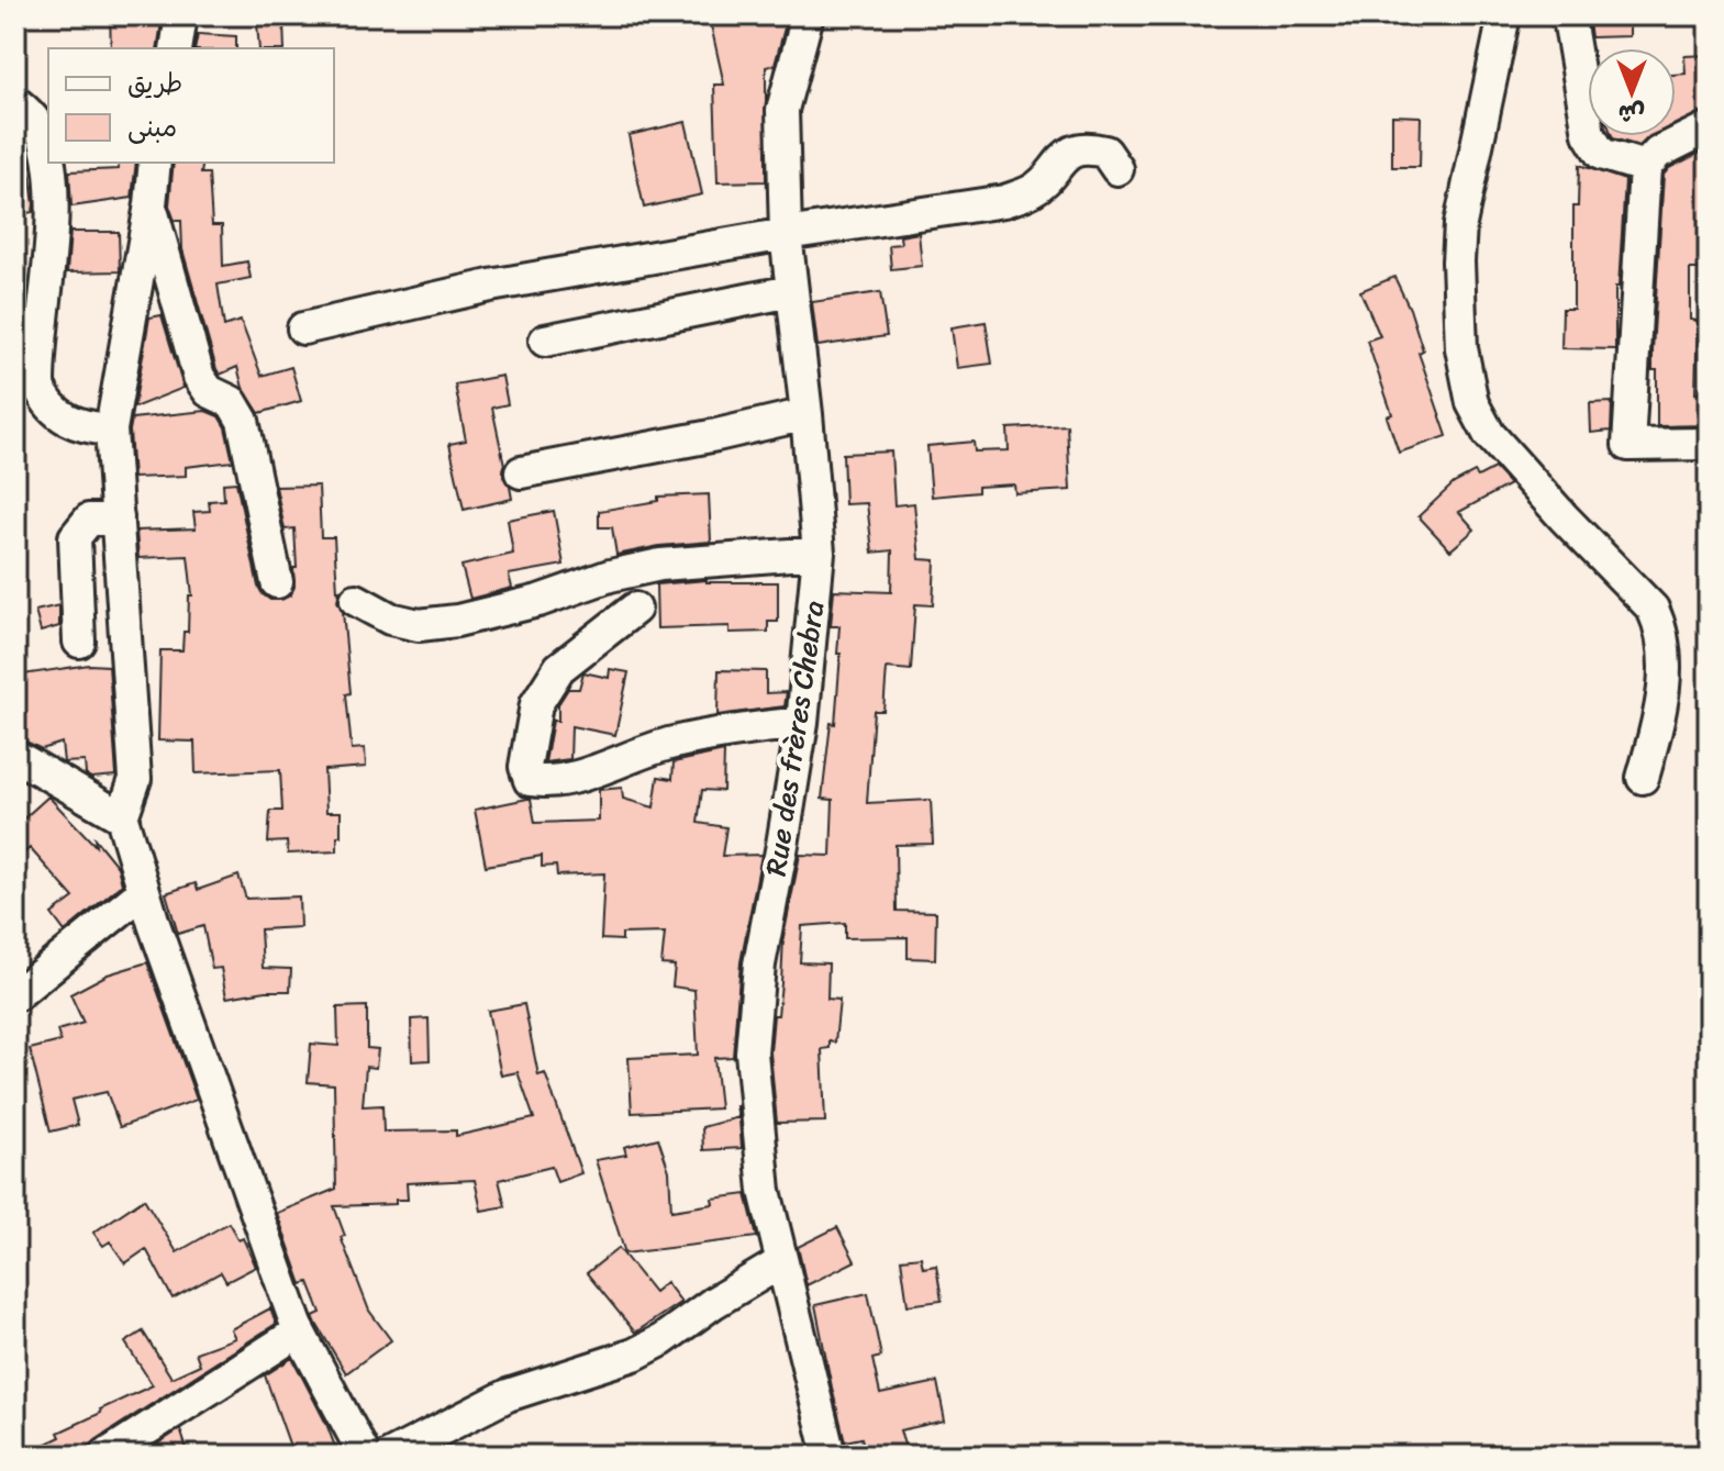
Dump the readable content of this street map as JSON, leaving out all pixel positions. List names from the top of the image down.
{
  "streets": {
    "street": ["Rue des frères Chebra"]
  },
  "legend": ["طريق", "مبنى"],
  "north": "bottom"
}
